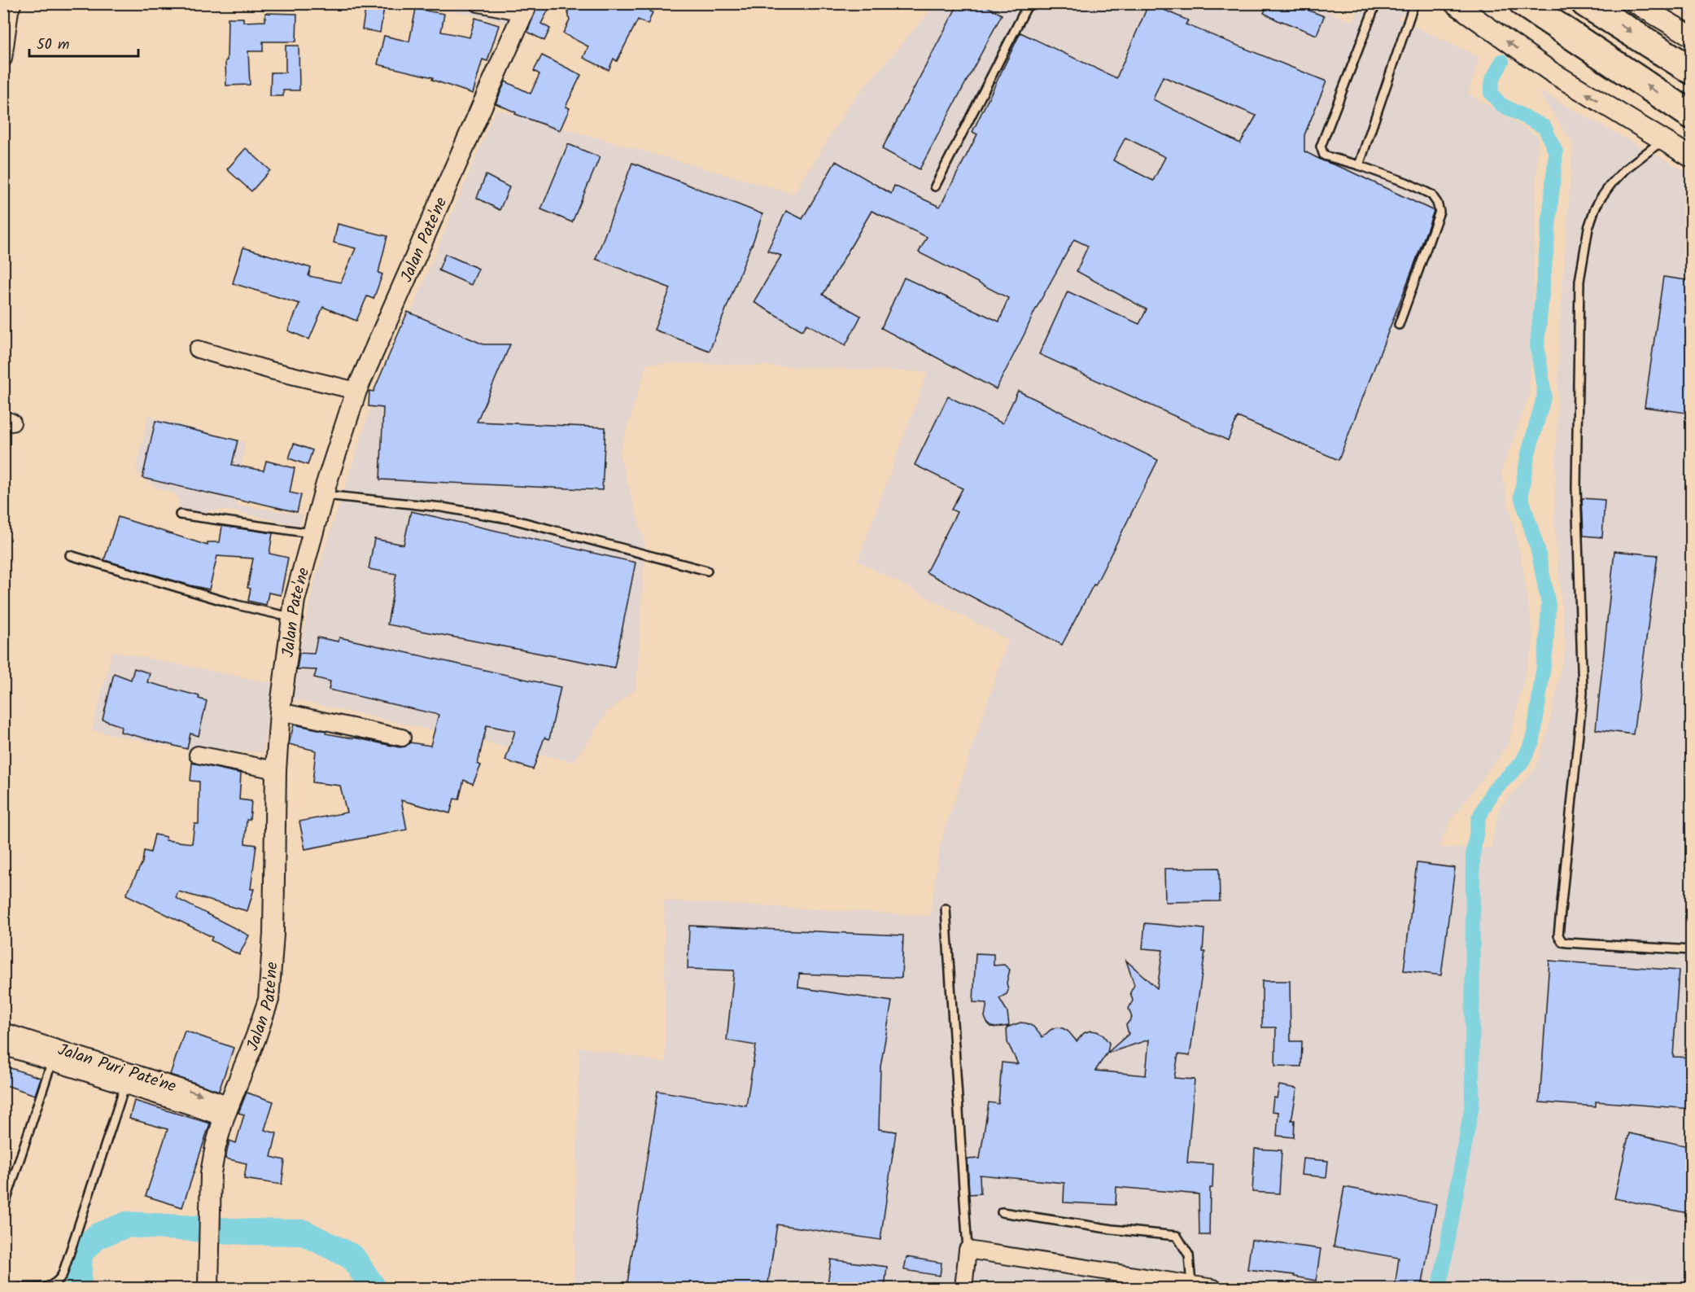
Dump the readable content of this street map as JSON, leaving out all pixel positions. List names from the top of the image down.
{
  "streets": {
    "street": ["Jalan Pate'ne", "Jalan Puri Pate'ne"]
  },
  "crossings": [
    ["Jalan Pate'ne", "Jalan Puri Pate'ne"]
  ],
  "scale_bar": "50 m"
}
